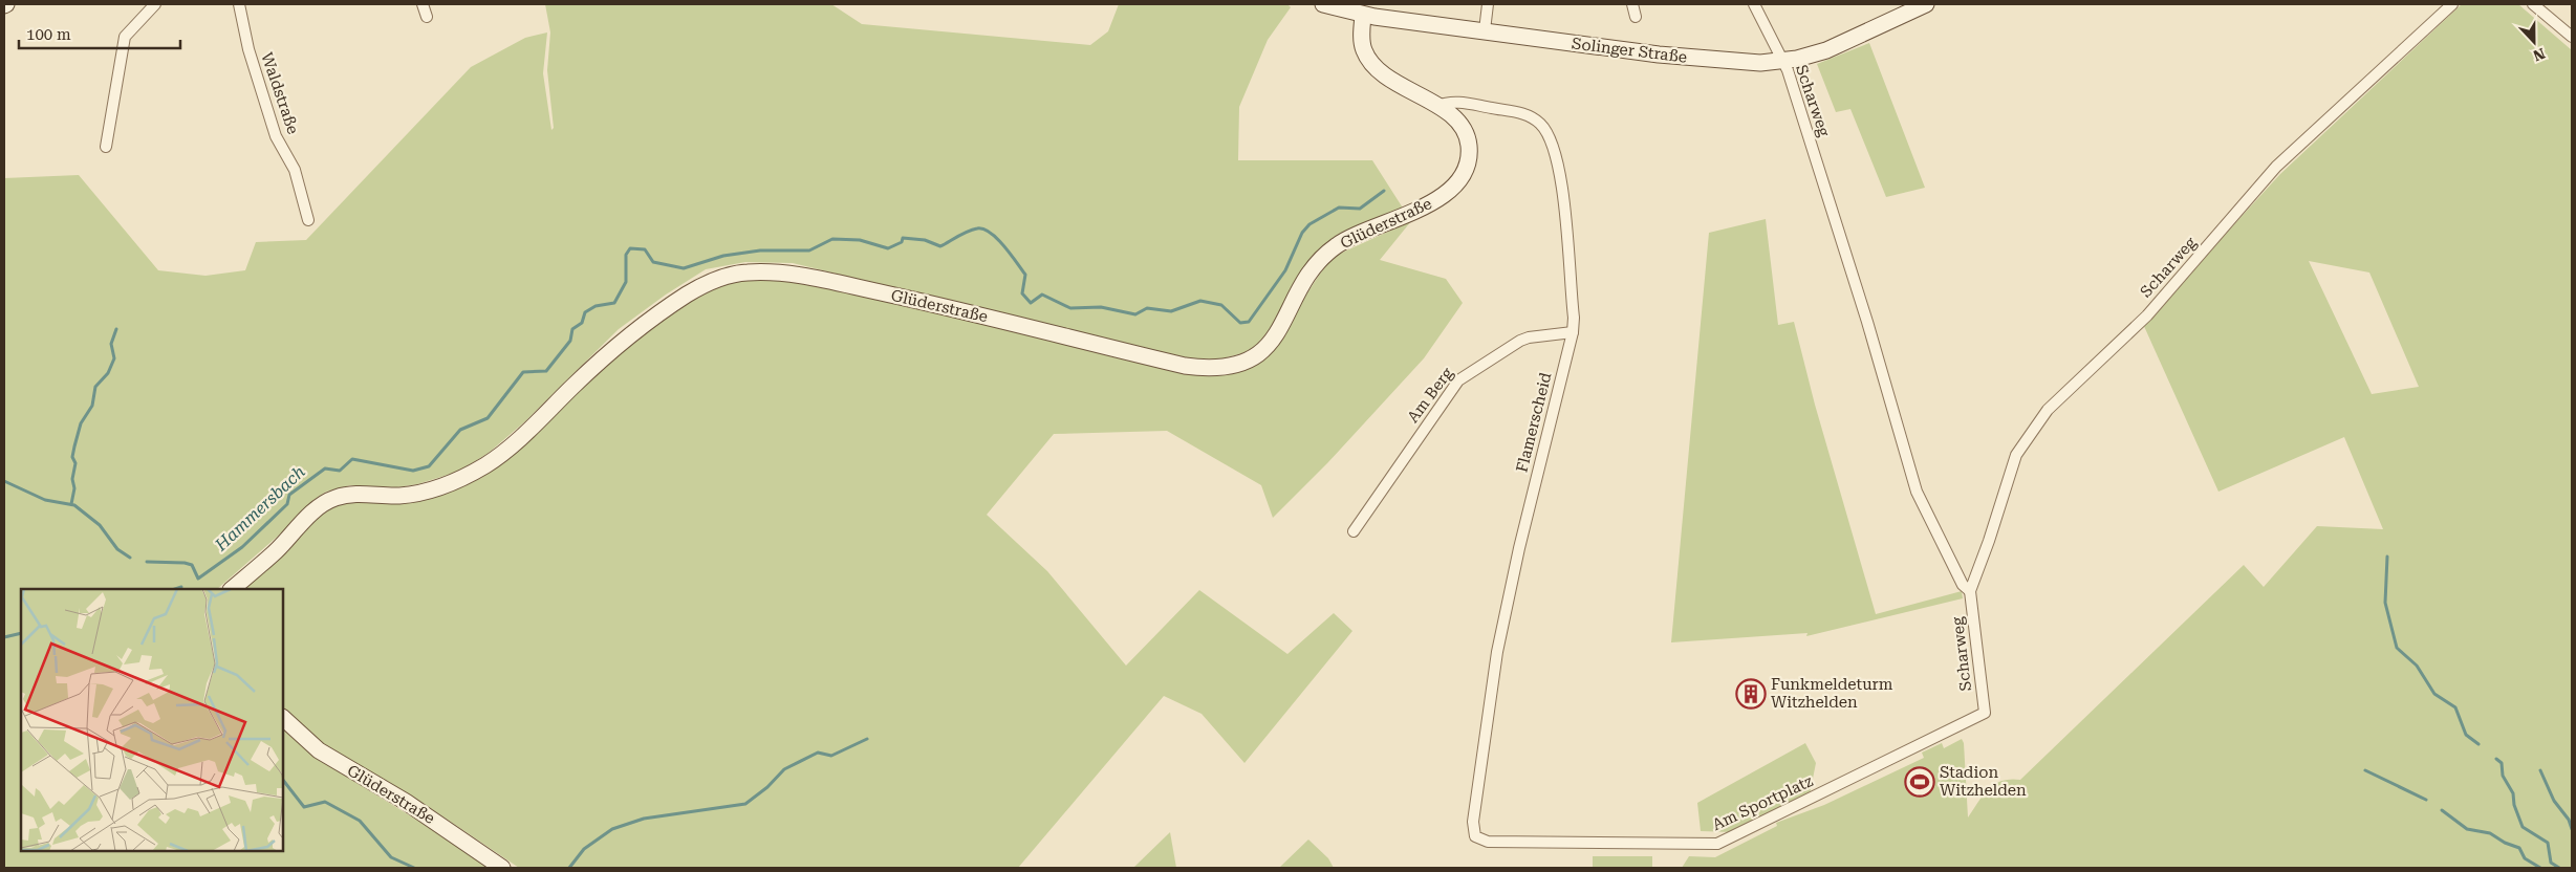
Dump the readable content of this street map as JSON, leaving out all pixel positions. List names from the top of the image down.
{
  "streets": {
    "main road": ["Solinger Straße", "Glüderstraße"],
    "street": [
      "Waldstraße",
      "Scharweg",
      "Am Berg",
      "Flamerscheid",
      "Am Sportplatz"
    ]
  },
  "crossings": [
    ["Solinger Straße", "Scharweg"],
    ["Solinger Straße", "Glüderstraße"],
    ["Scharweg", "Am Sportplatz"],
    ["Glüderstraße", "Flamerscheid"],
    ["Am Berg", "Flamerscheid"],
    ["Flamerscheid", "Am Sportplatz"]
  ],
  "water": ["Hammersbach"],
  "places": {
    "building": ["Funkmeldeturm Witzhelden"],
    "sports": ["Stadion Witzhelden"]
  },
  "scale_bar": "100 m",
  "north": "bottom"
}
